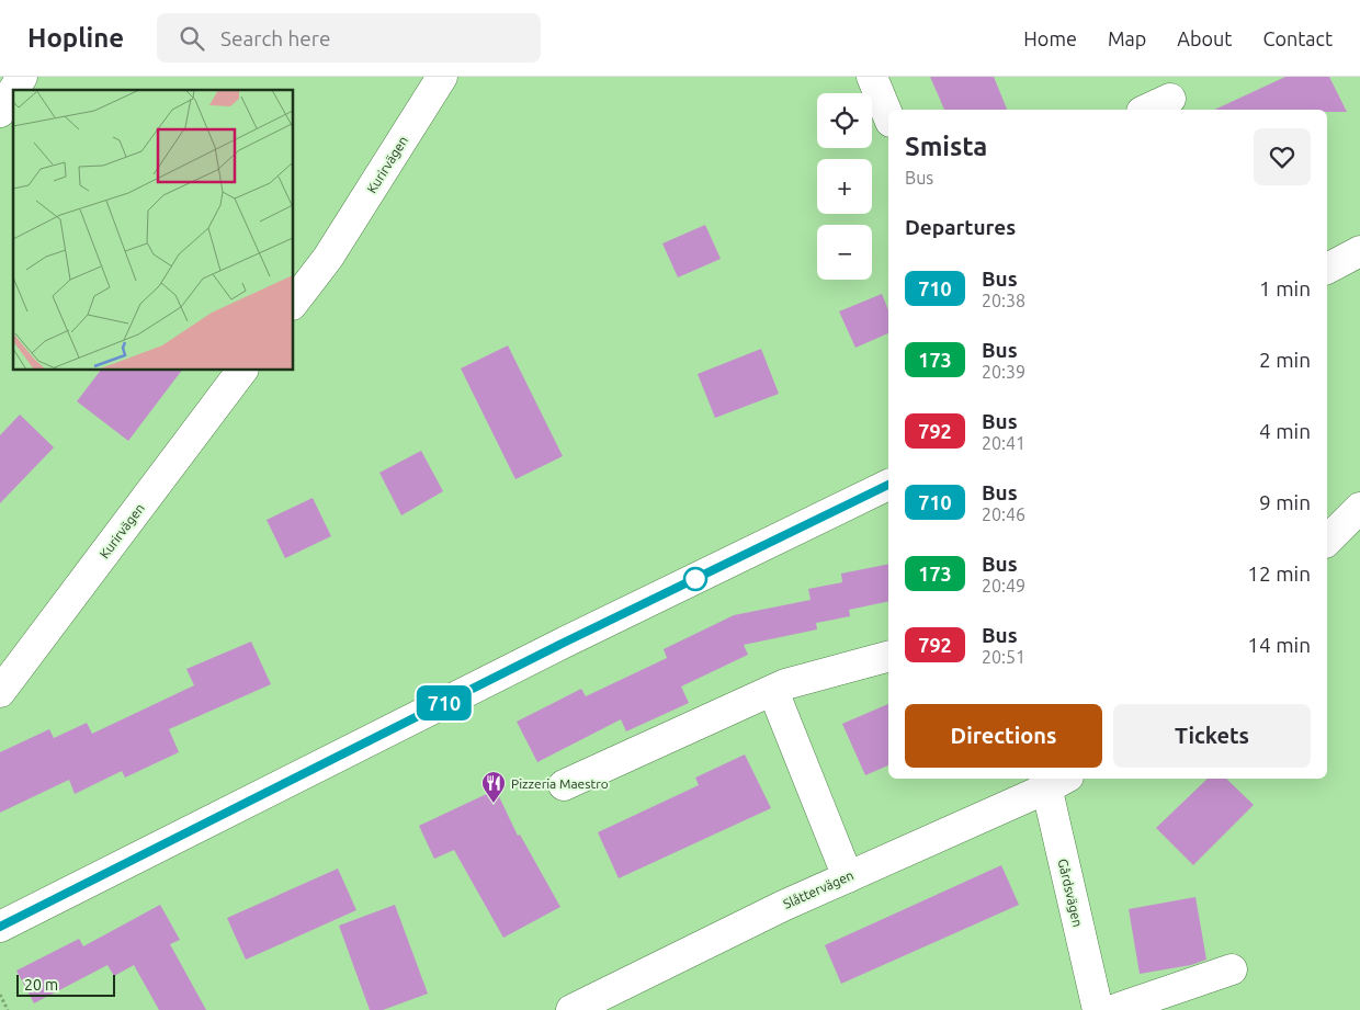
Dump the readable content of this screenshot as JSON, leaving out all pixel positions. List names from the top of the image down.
{
  "streets": {
    "street": ["Kurirvägen", "Slåttervägen", "Gårdsvägen"]
  },
  "crossings": [
    ["Slåttervägen", "Gårdsvägen"]
  ],
  "places": {
    "restaurant": ["Pizzeria Maestro"]
  },
  "lines": ["bus line 710"],
  "scale_bar": "20 m",
  "page": {
    "header": "Hopline",
    "search": "Search here",
    "nav": [
      "Home",
      "Map",
      "About",
      "Contact"
    ],
    "on_map": "710",
    "map_buttons": ["+", "−"],
    "heading": [
      ["Smista", "Bus"],
      "Departures"
    ],
    "list": [
      {
        "mark": "710",
        "name": "Bus",
        "note": "20:38",
        "value": "1 min"
      },
      {
        "mark": "173",
        "name": "Bus",
        "note": "20:39",
        "value": "2 min"
      },
      {
        "mark": "792",
        "name": "Bus",
        "note": "20:41",
        "value": "4 min"
      },
      {
        "mark": "710",
        "name": "Bus",
        "note": "20:46",
        "value": "9 min"
      },
      {
        "mark": "173",
        "name": "Bus",
        "note": "20:49",
        "value": "12 min"
      },
      {
        "mark": "792",
        "name": "Bus",
        "note": "20:51",
        "value": "14 min"
      }
    ],
    "buttons": ["Directions", "Tickets"],
    "scale": "20 m"
  }
}
